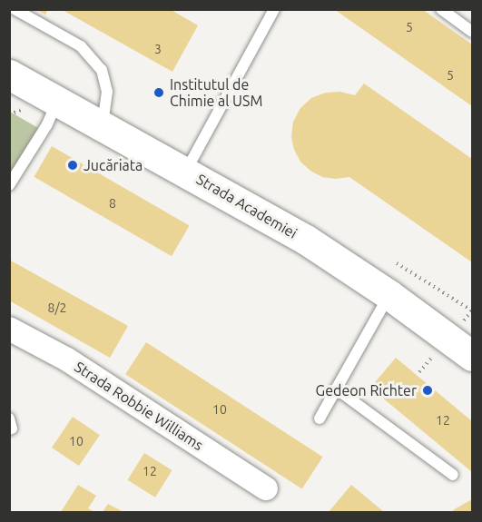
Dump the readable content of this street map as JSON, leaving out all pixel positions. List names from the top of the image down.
{
  "streets": {
    "street": ["Strada Academiei", "Strada Robbie Williams"]
  },
  "places": ["Institutul de Chimie al USM", "Jucăriata", "Gedeon Richter"],
  "house_numbers": [
    "5",
    "3",
    "5",
    "8",
    "8/2",
    "10",
    "12",
    "10",
    "12"
  ]
}
